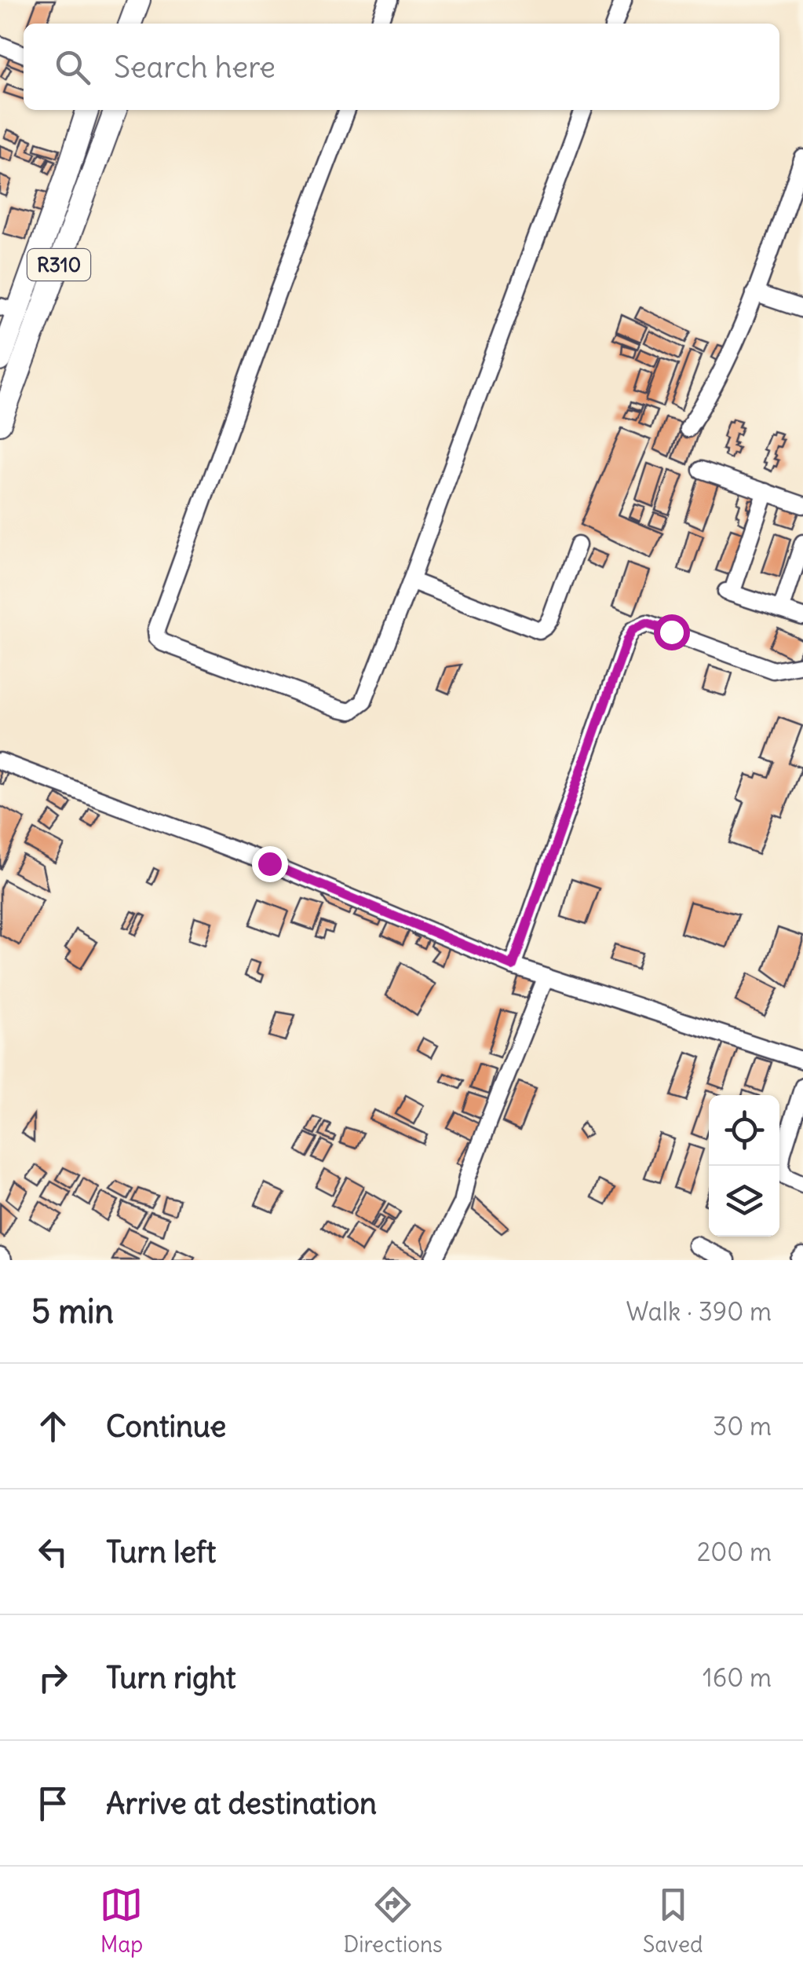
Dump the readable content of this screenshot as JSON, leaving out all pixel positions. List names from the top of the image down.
{
  "streets": {
    "main road": ["R310"]
  },
  "page": {
    "search": "Search here",
    "heading": ["5 min", "Walk · 390 m"],
    "list": [
      ["Continue", "30 m"],
      ["Turn left", "200 m"],
      ["Turn right", "160 m"],
      "Arrive at destination"
    ],
    "nav": ["Map", "Directions", "Saved"]
  }
}
